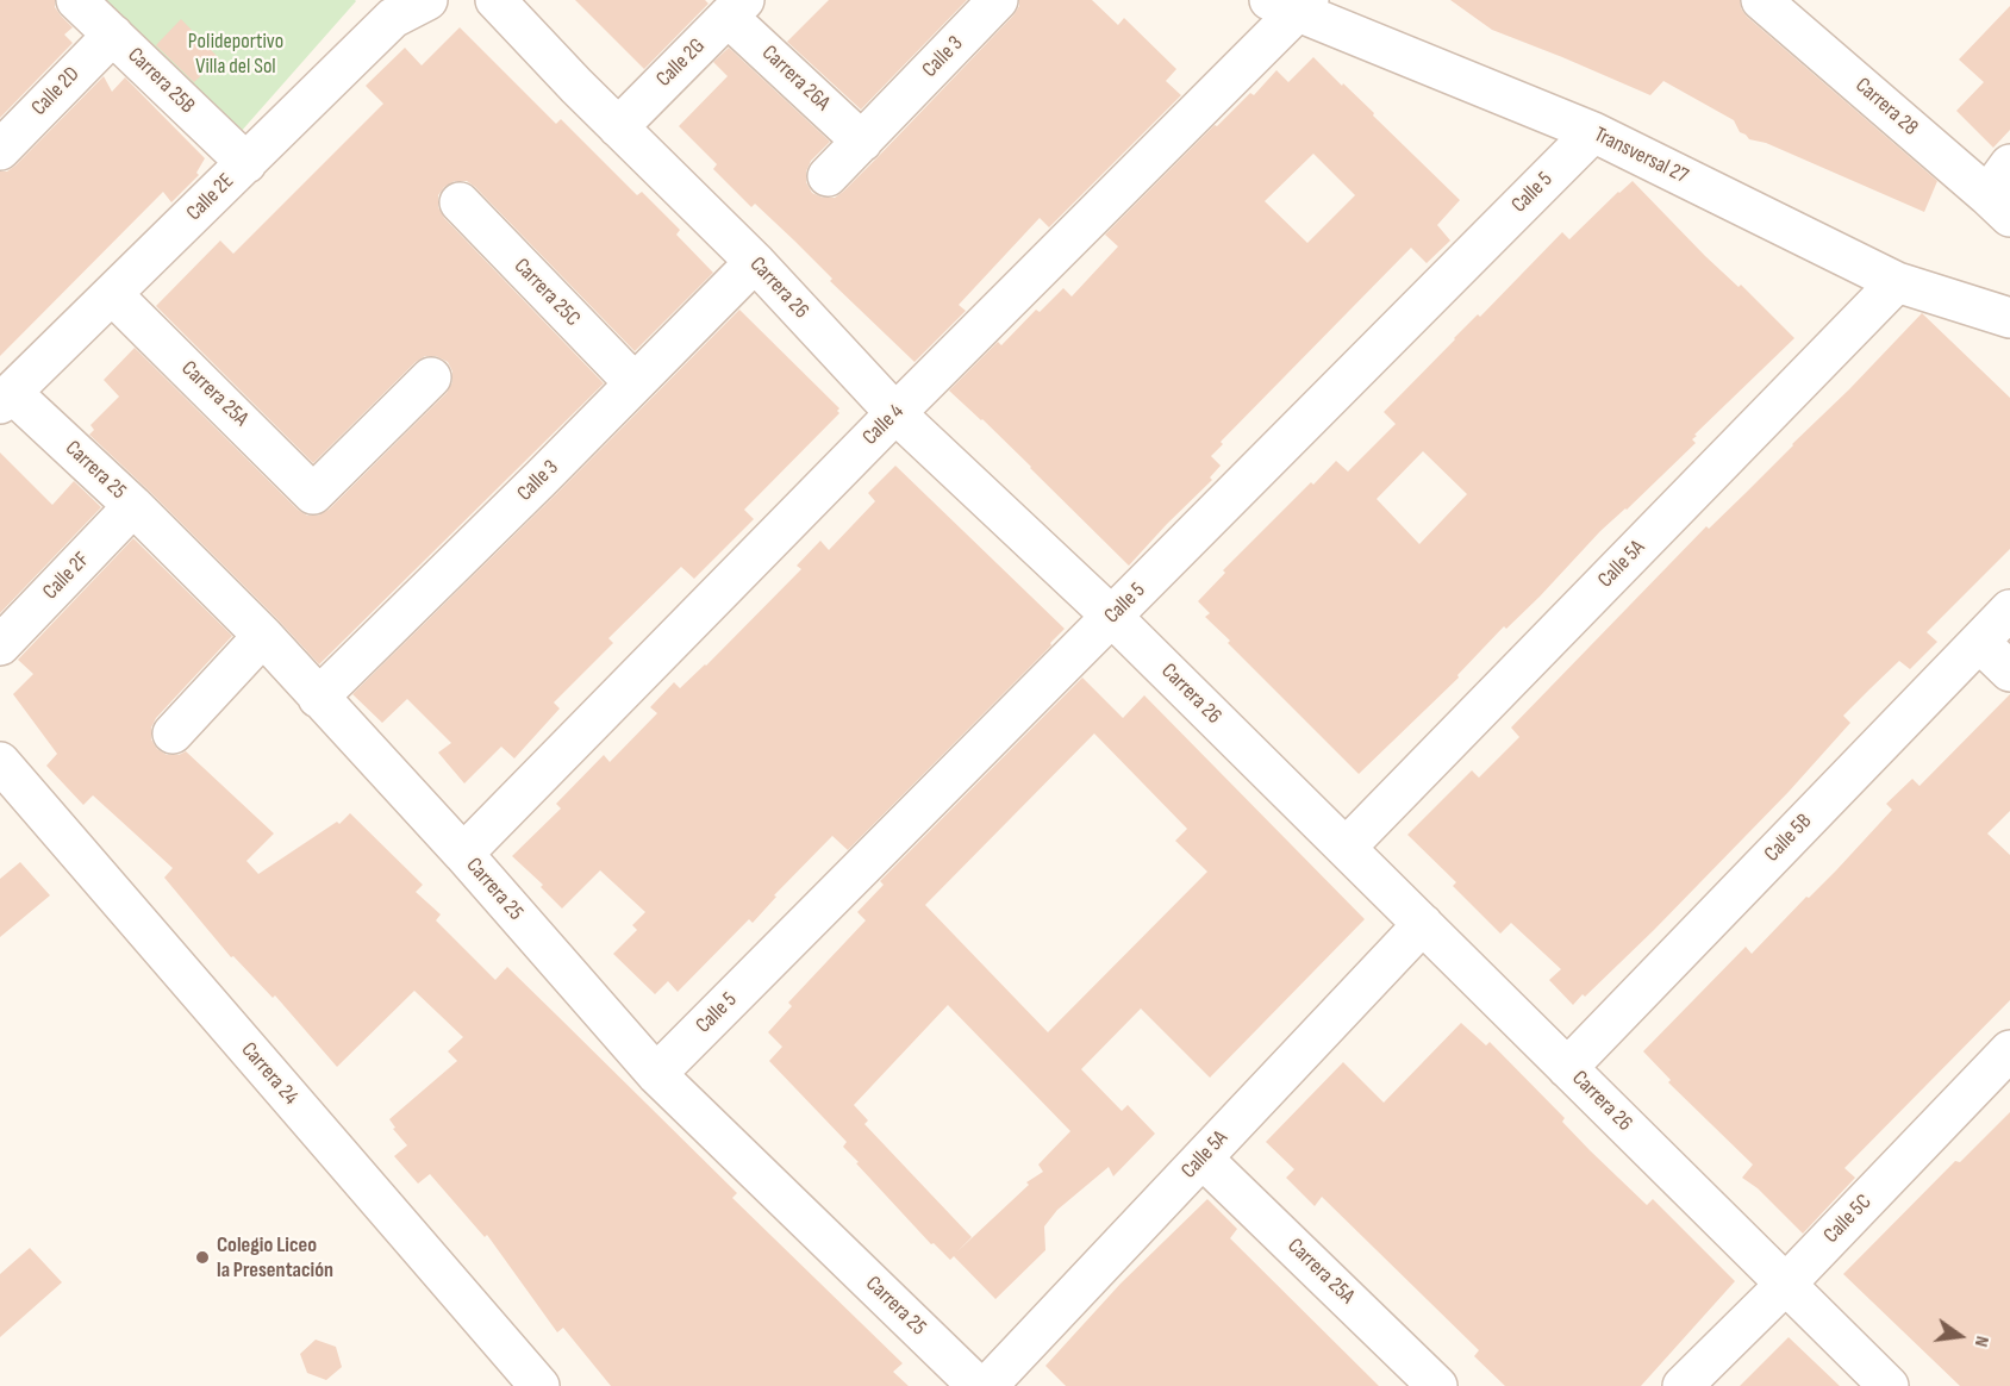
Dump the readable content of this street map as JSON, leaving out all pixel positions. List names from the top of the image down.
{
  "streets": {
    "street": [
      "Calle 3",
      "Calle 2G",
      "Carrera 26A",
      "Carrera 25B",
      "Calle 2D",
      "Carrera 28",
      "Transversal 27",
      "Calle 5",
      "Calle 2E",
      "Carrera 26",
      "Carrera 25C",
      "Carrera 25A",
      "Calle 4",
      "Carrera 25",
      "Calle 5A",
      "Calle 2F",
      "Calle 5B",
      "Carrera 24",
      "Calle 5C"
    ]
  },
  "crossings": [
    ["Calle 3", "Carrera 26A"],
    ["Calle 3", "Carrera 26"],
    ["Calle 3", "Carrera 25C"],
    ["Calle 3", "Carrera 25"],
    ["Calle 2G", "Carrera 26A"],
    ["Calle 2G", "Carrera 26"],
    ["Carrera 25B", "Calle 2D"],
    ["Carrera 25B", "Calle 2E"],
    ["Transversal 27", "Calle 5"],
    ["Transversal 27", "Calle 4"],
    ["Transversal 27", "Calle 5A"],
    ["Calle 5", "Carrera 26"],
    ["Calle 5", "Carrera 25"],
    ["Calle 2E", "Carrera 25A"],
    ["Calle 2E", "Carrera 25"],
    ["Carrera 26", "Calle 4"],
    ["Carrera 26", "Calle 5A"],
    ["Carrera 26", "Calle 5B"],
    ["Carrera 26", "Calle 5C"],
    ["Carrera 25A", "Calle 5A"],
    ["Calle 4", "Carrera 25"],
    ["Carrera 25", "Calle 2F"]
  ],
  "parks": ["Polideportivo Villa del Sol"],
  "places": ["Colegio Liceo la Presentación"],
  "north": "right"
}
